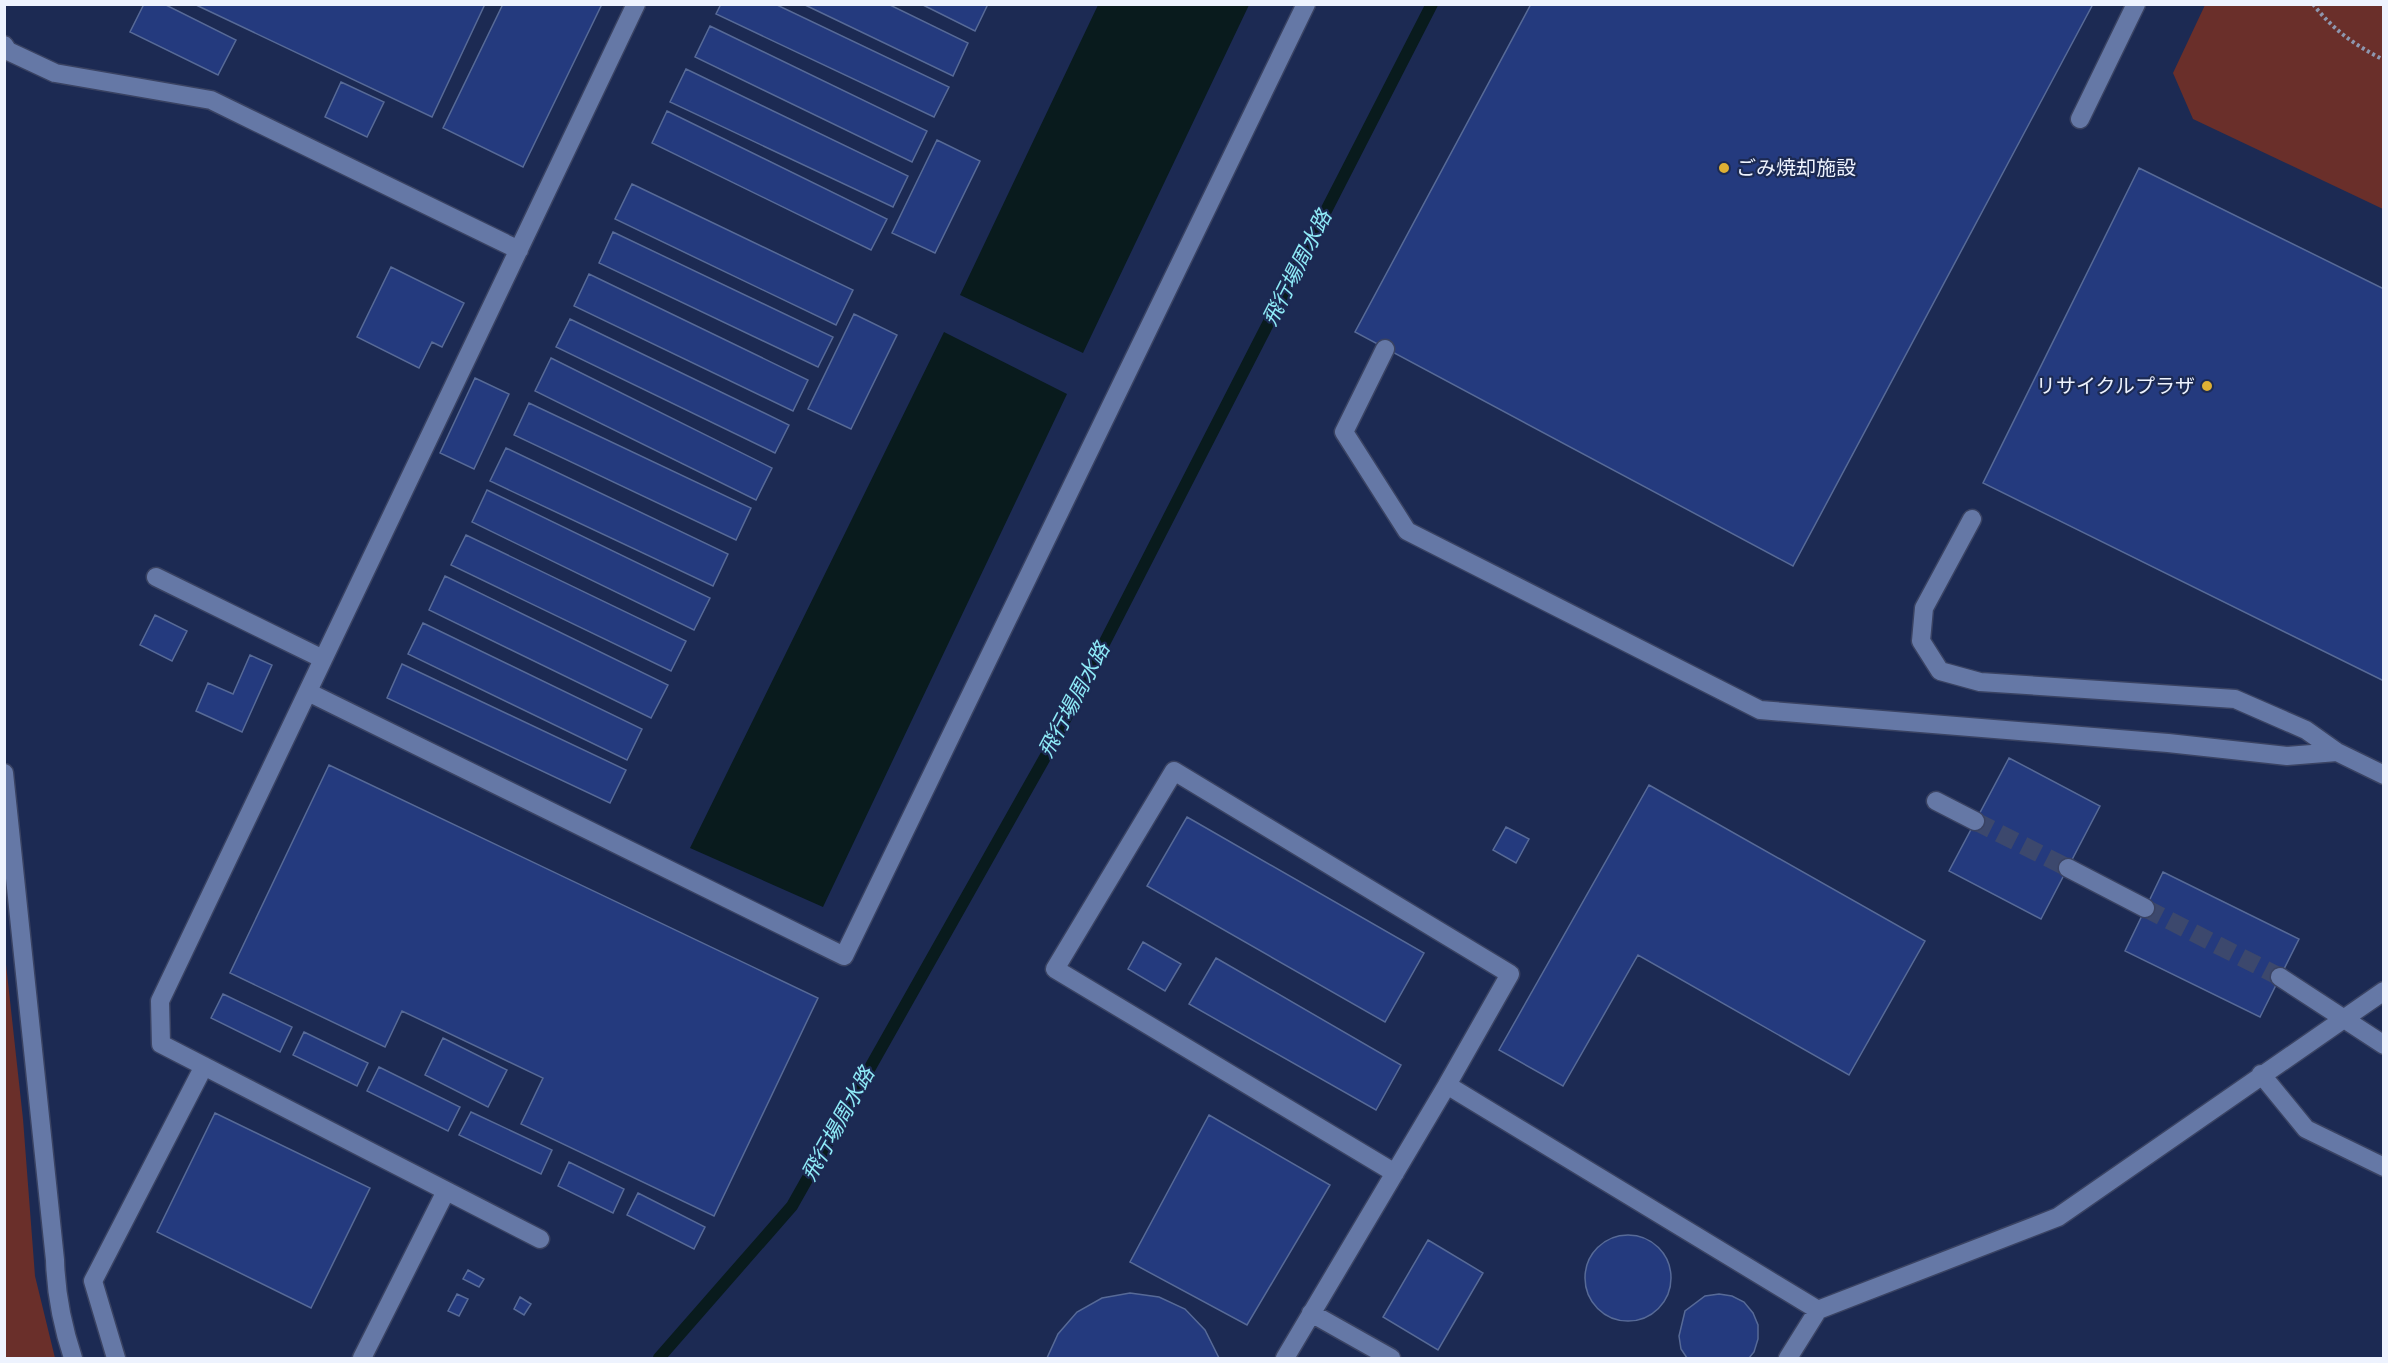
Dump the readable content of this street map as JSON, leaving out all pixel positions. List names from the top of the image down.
{
  "water": ["飛行場周水路"],
  "places": ["ごみ焼却施設", "リサイクルプラザ"]
}
